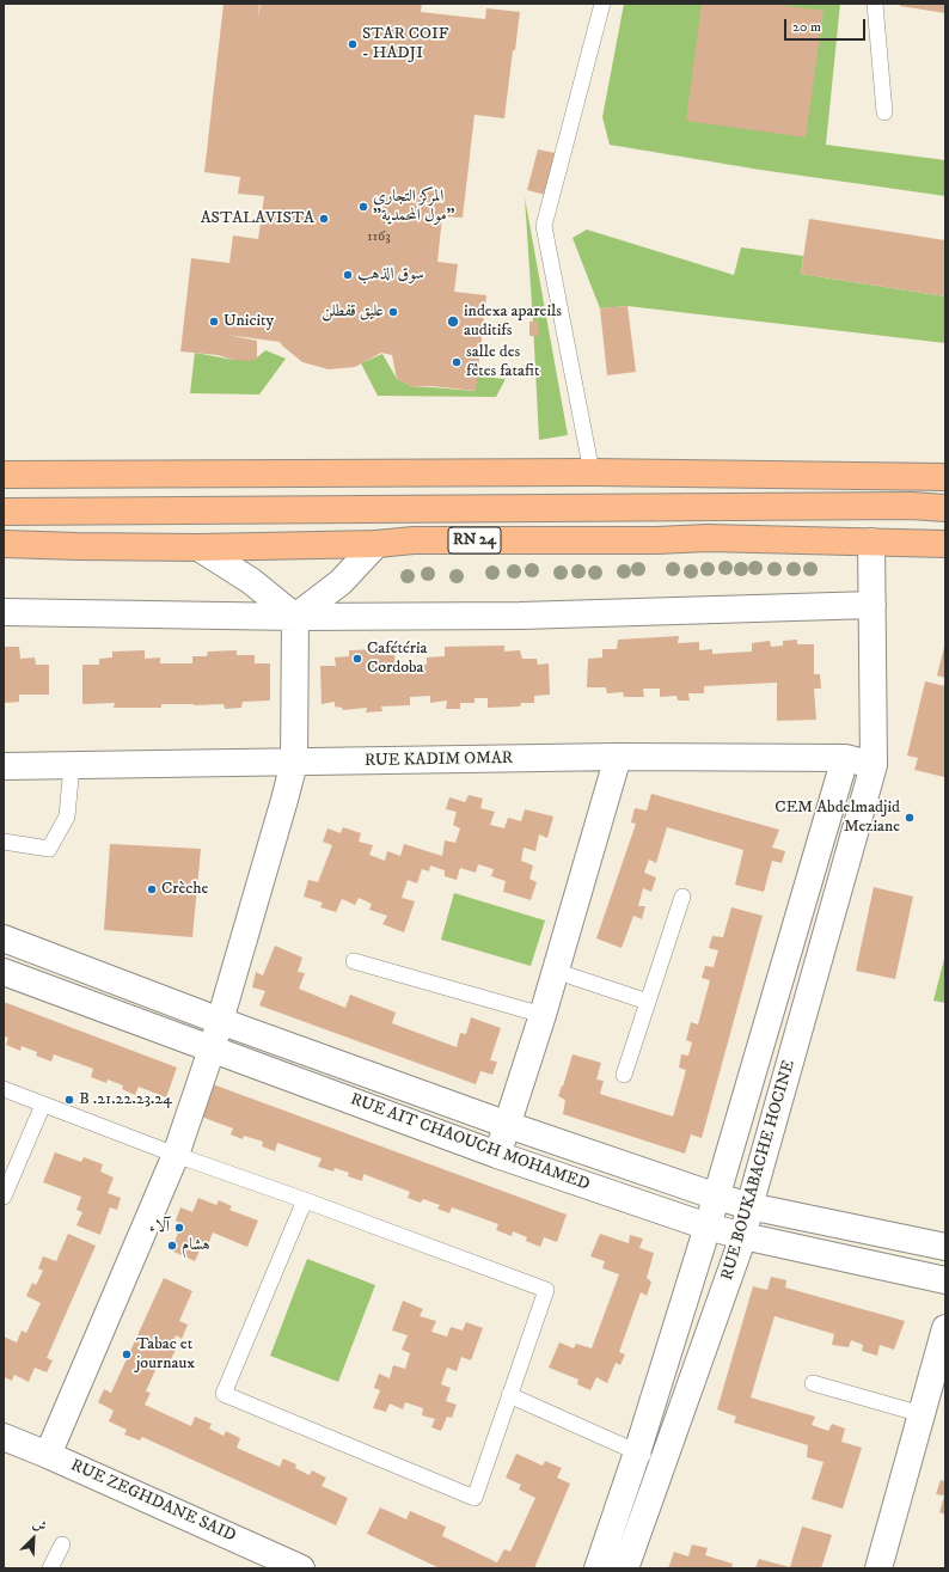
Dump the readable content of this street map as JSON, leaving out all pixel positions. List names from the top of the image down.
{
  "streets": {
    "main road": ["RN 24"],
    "street": [
      "RUE KADIM OMAR",
      "RUE AIT CHAOUCH MOHAMED",
      "RUE BOUKABACHE HOCINE",
      "RUE ZEGHDANE SAID"
    ]
  },
  "crossings": [
    ["RN 24", "RUE BOUKABACHE HOCINE"],
    ["RUE KADIM OMAR", "RUE BOUKABACHE HOCINE"],
    ["RUE AIT CHAOUCH MOHAMED", "RUE BOUKABACHE HOCINE"]
  ],
  "places": [
    "STAR COIF - HADJI",
    "المركز التجاري \"مول المحمدية\"",
    "ASTALAVISTA",
    "سوق الذهب",
    "عليق قفطلن",
    "Unicity",
    "indexa apareils auditifs",
    "salle des fêtes fatafit",
    "Cafétéria Cordoba",
    "CEM Abdelmadjid Meziane",
    "Crèche",
    "B .21.22.23.24",
    "آلاء",
    "هشام",
    "Tabac et journaux"
  ],
  "house_numbers": ["1163"],
  "scale_bar": "20 m",
  "north": "top right"
}
